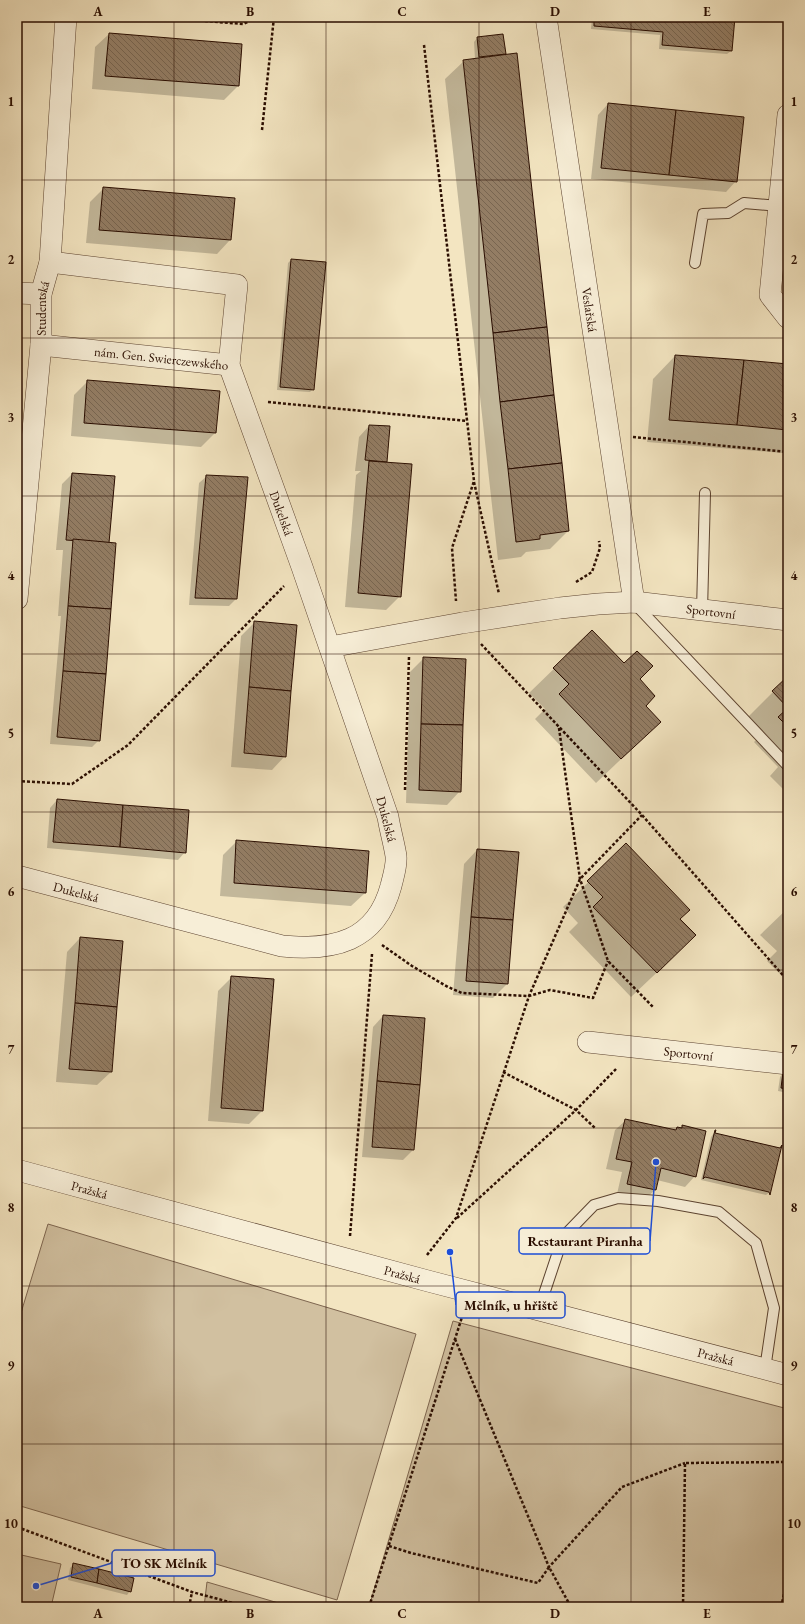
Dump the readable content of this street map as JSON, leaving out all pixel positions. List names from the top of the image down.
{
  "streets": {
    "street": [
      "Studentská",
      "Veslařská",
      "nám. Gen. Swierczewského",
      "Dukelská",
      "Sportovní",
      "Pražská"
    ]
  },
  "crossings": [
    ["Studentská", "nám. Gen. Swierczewského"],
    ["Veslařská", "Sportovní"],
    ["nám. Gen. Swierczewského", "Dukelská"],
    ["Dukelská", "Sportovní"]
  ],
  "places": ["Restaurant Piranha", "Mělník, u hřiště", "TO SK Mělník"],
  "grid": {
    "columns": [
      "A",
      "B",
      "C",
      "D",
      "E"
    ],
    "rows": [
      "1",
      "2",
      "3",
      "4",
      "5",
      "6",
      "7",
      "8",
      "9",
      "10"
    ]
  }
}
